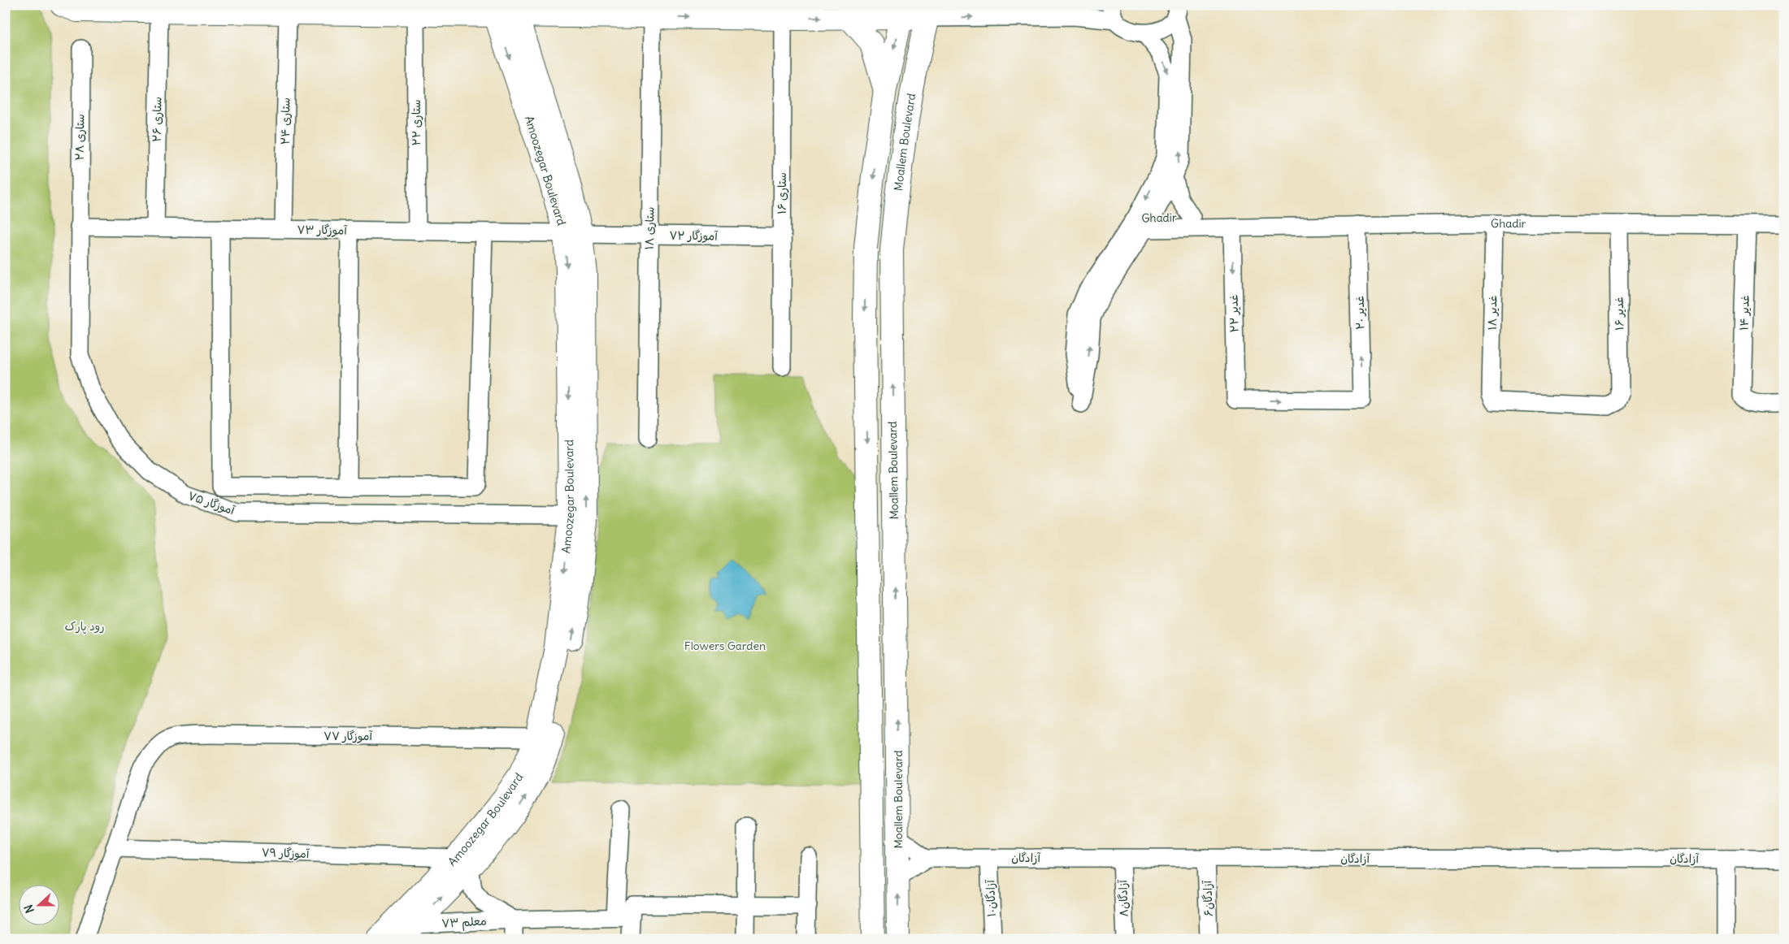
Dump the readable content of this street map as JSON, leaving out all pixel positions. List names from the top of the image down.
{
  "streets": {
    "main road": ["Moallem Boulevard", "Amoozegar Boulevard"],
    "street": [
      "ستاری ۲۶",
      "ستاری ۲۴",
      "ستاری ۲۲",
      "ستاری ۲۸",
      "ستاری ۱۶",
      "Ghadir",
      "ستاری ۱۸",
      "۷۳ آموزگار",
      "۷۲ آموزگار",
      "غدیر ۲۰",
      "غدیر ۱۸",
      "غدیر ۱۴",
      "غدیر ۲۲",
      "غدیر ۱۶",
      "آموزگار ۷۵",
      "۷۷ آموزگار",
      "۷۹ آموزگار",
      "آزادگان",
      "آزادگان۱۰",
      "آزادگان۸",
      "آزادگان۶",
      "معلم ۷۳"
    ]
  },
  "crossings": [
    ["ستاری ۲۶", "۷۳ آموزگار"],
    ["ستاری ۲۴", "۷۳ آموزگار"],
    ["ستاری ۲۲", "۷۳ آموزگار"],
    ["ستاری ۲۸", "۷۳ آموزگار"],
    ["ستاری ۲۸", "آموزگار ۷۵"],
    ["Amoozegar Boulevard", "۷۳ آموزگار"],
    ["Amoozegar Boulevard", "۷۲ آموزگار"],
    ["Amoozegar Boulevard", "آموزگار ۷۵"],
    ["Amoozegar Boulevard", "۷۷ آموزگار"],
    ["Amoozegar Boulevard", "۷۹ آموزگار"],
    ["Amoozegar Boulevard", "معلم ۷۳"],
    ["ستاری ۱۶", "۷۲ آموزگار"],
    ["Ghadir", "غدیر ۲۰"],
    ["Ghadir", "غدیر ۱۸"],
    ["Ghadir", "غدیر ۱۴"],
    ["Ghadir", "غدیر ۲۲"],
    ["Ghadir", "غدیر ۱۶"],
    ["ستاری ۱۸", "۷۲ آموزگار"],
    ["۷۳ آموزگار", "۷۲ آموزگار"],
    ["۷۳ آموزگار", "آموزگار ۷۵"],
    ["غدیر ۲۰", "غدیر ۲۲"],
    ["غدیر ۱۸", "غدیر ۱۶"],
    ["۷۷ آموزگار", "۷۹ آموزگار"],
    ["آزادگان", "آزادگان۱۰"],
    ["آزادگان", "آزادگان۸"],
    ["آزادگان", "آزادگان۶"]
  ],
  "one_way": ["غدیر ۲۲"],
  "parks": ["رود پارک", "Flowers Garden"],
  "north": "left"
}
